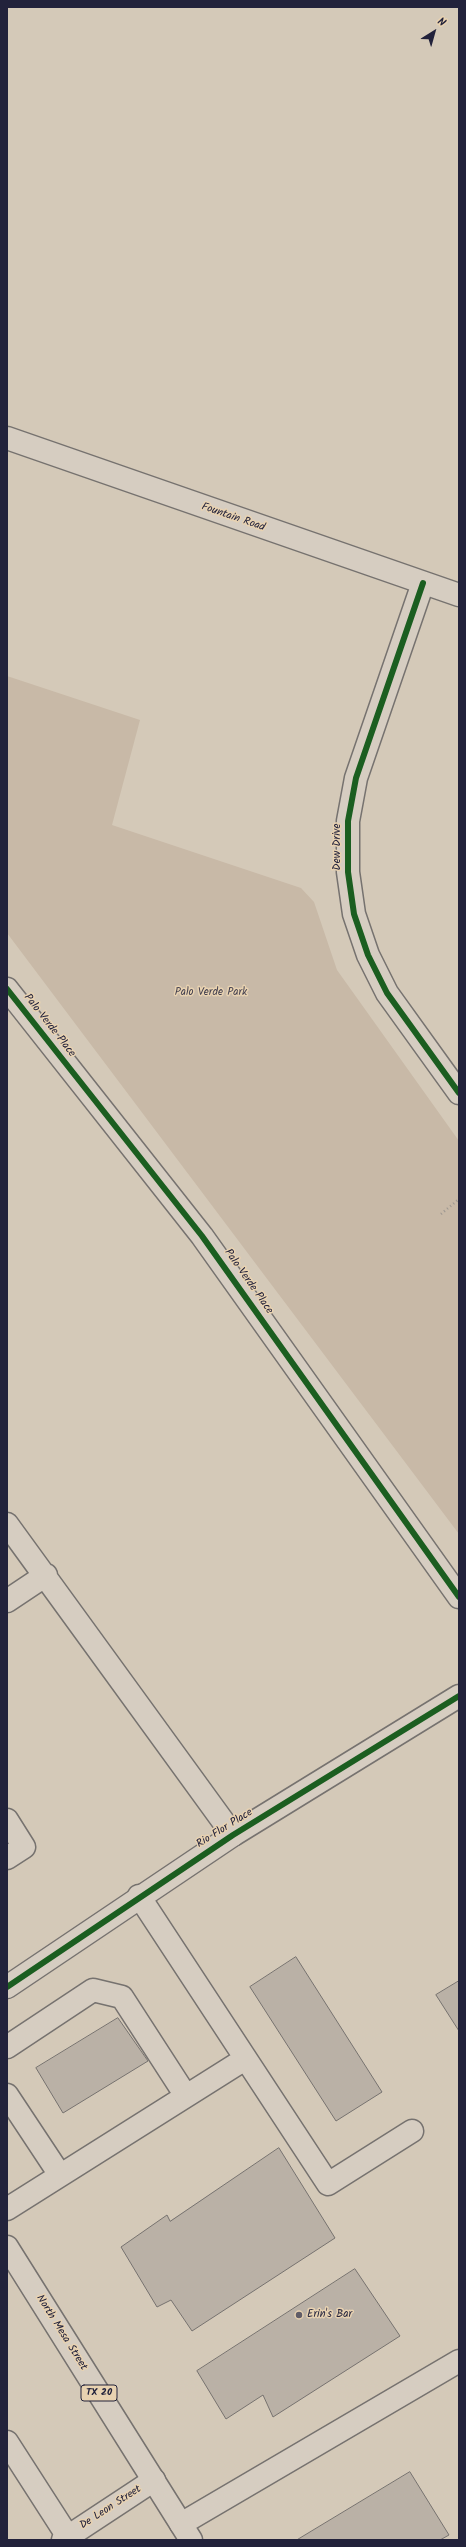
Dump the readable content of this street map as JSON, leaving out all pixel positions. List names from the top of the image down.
{
  "streets": {
    "street": [
      "Fountain Road",
      "Dew Drive",
      "Palo Verde Place",
      "Rio Flor Place",
      "North Mesa Street",
      "TX 20",
      "De Leon Street"
    ]
  },
  "crossings": [
    ["Fountain Road", "Dew Drive"],
    ["North Mesa Street", "De Leon Street"]
  ],
  "parks": ["Palo Verde Park"],
  "places": ["Erin's Bar"],
  "north": "top right"
}
